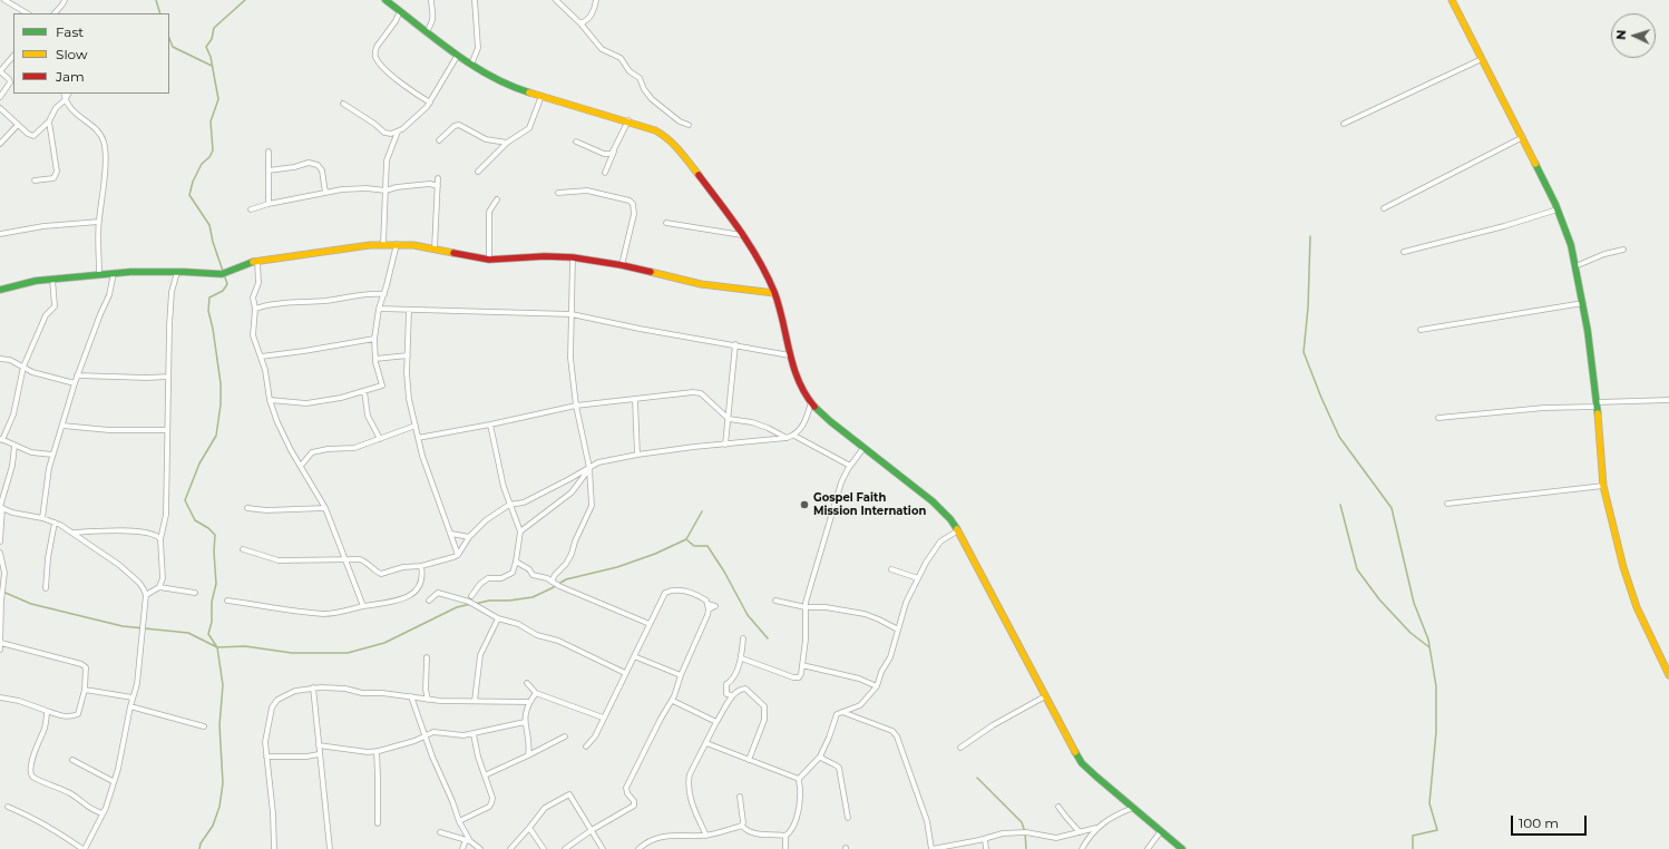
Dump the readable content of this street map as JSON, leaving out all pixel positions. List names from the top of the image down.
{
  "places": ["Gospel Faith Mission Internation"],
  "legend": ["Fast", "Slow", "Jam"],
  "scale_bar": "100 m",
  "north": "left"
}
